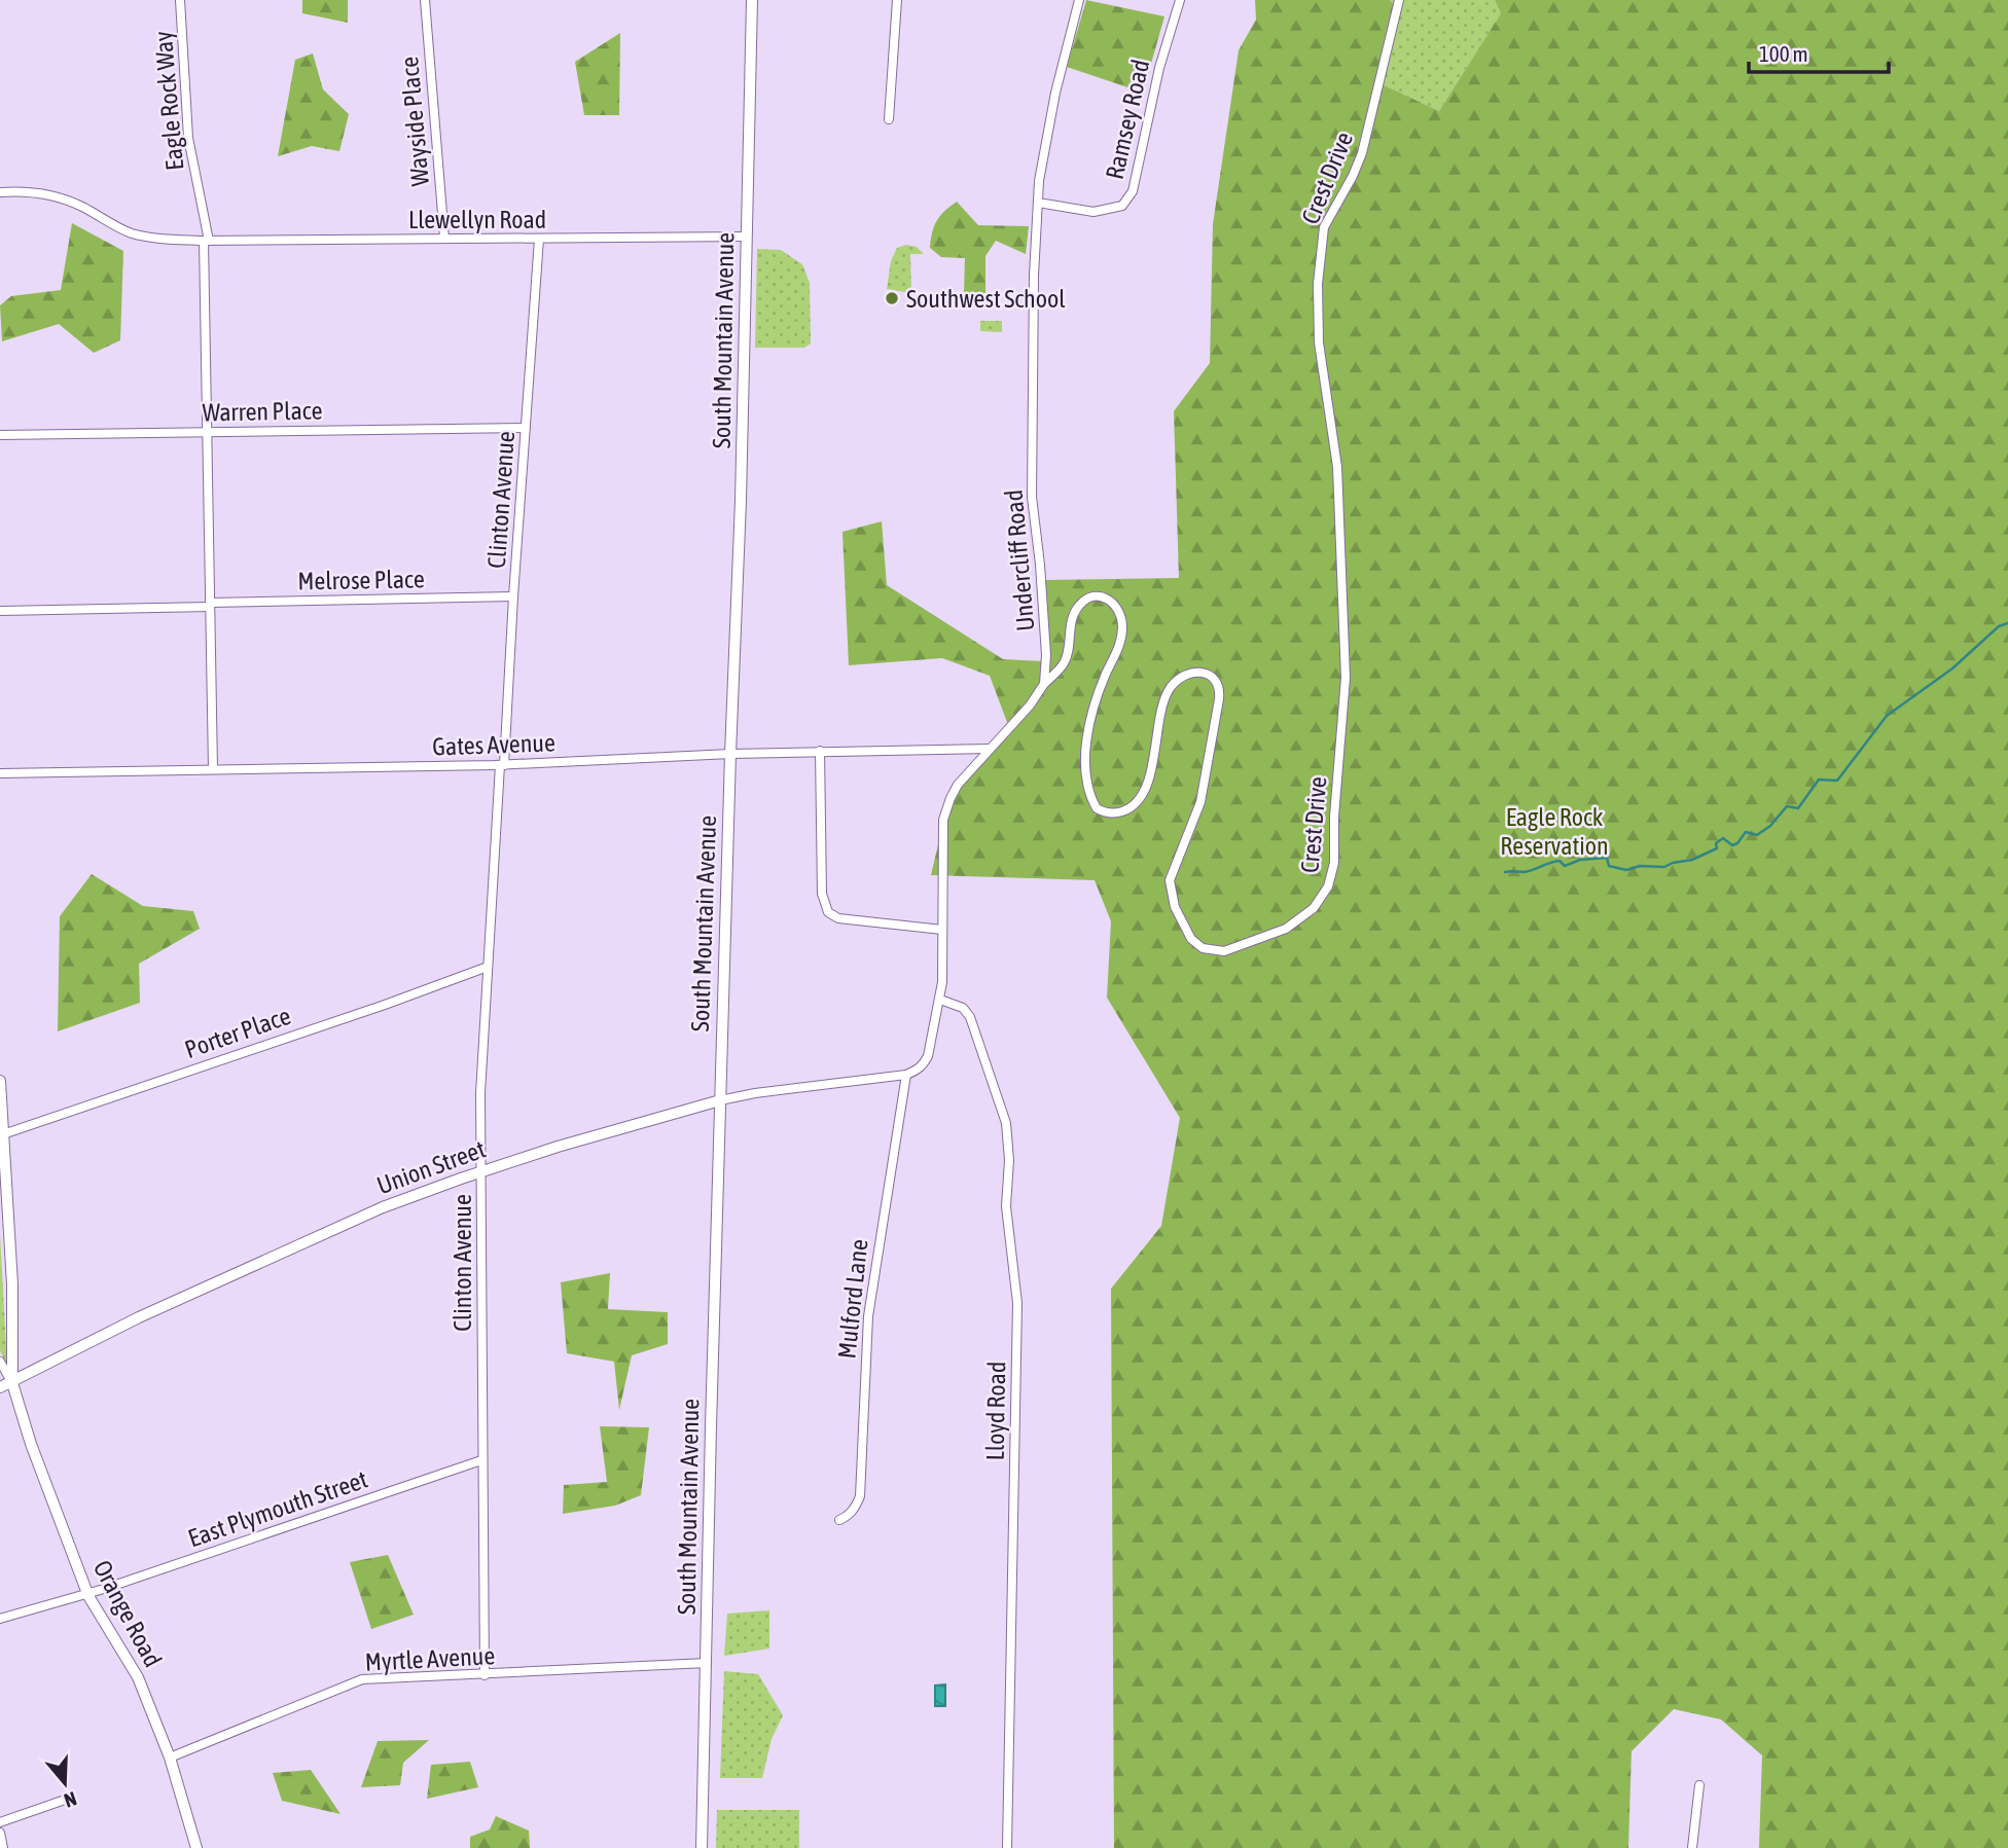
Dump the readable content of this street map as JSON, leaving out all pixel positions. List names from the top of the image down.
{
  "streets": {
    "street": [
      "Eagle Rock Way",
      "Ramsey Road",
      "Wayside Place",
      "Crest Drive",
      "Llewellyn Road",
      "South Mountain Avenue",
      "Warren Place",
      "Clinton Avenue",
      "Undercliff Road",
      "Melrose Place",
      "Gates Avenue",
      "Porter Place",
      "Union Street",
      "Mulford Lane",
      "Lloyd Road",
      "East Plymouth Street",
      "Orange Road",
      "Myrtle Avenue"
    ]
  },
  "crossings": [
    ["Eagle Rock Way", "Llewellyn Road"],
    ["Eagle Rock Way", "Warren Place"],
    ["Eagle Rock Way", "Melrose Place"],
    ["Eagle Rock Way", "Gates Avenue"],
    ["Ramsey Road", "Undercliff Road"],
    ["Wayside Place", "Llewellyn Road"],
    ["Crest Drive", "Undercliff Road"],
    ["Llewellyn Road", "South Mountain Avenue"],
    ["Llewellyn Road", "Clinton Avenue"],
    ["South Mountain Avenue", "Gates Avenue"],
    ["South Mountain Avenue", "Union Street"],
    ["South Mountain Avenue", "Myrtle Avenue"],
    ["Warren Place", "Clinton Avenue"],
    ["Clinton Avenue", "Melrose Place"],
    ["Clinton Avenue", "Gates Avenue"],
    ["Clinton Avenue", "Porter Place"],
    ["Clinton Avenue", "Union Street"],
    ["Clinton Avenue", "East Plymouth Street"],
    ["Clinton Avenue", "Myrtle Avenue"],
    ["Union Street", "Mulford Lane"],
    ["Union Street", "Orange Road"],
    ["East Plymouth Street", "Orange Road"],
    ["Orange Road", "Myrtle Avenue"]
  ],
  "parks": ["Eagle Rock Reservation"],
  "places": ["Southwest School"],
  "scale_bar": "100 m",
  "north": "bottom"
}
